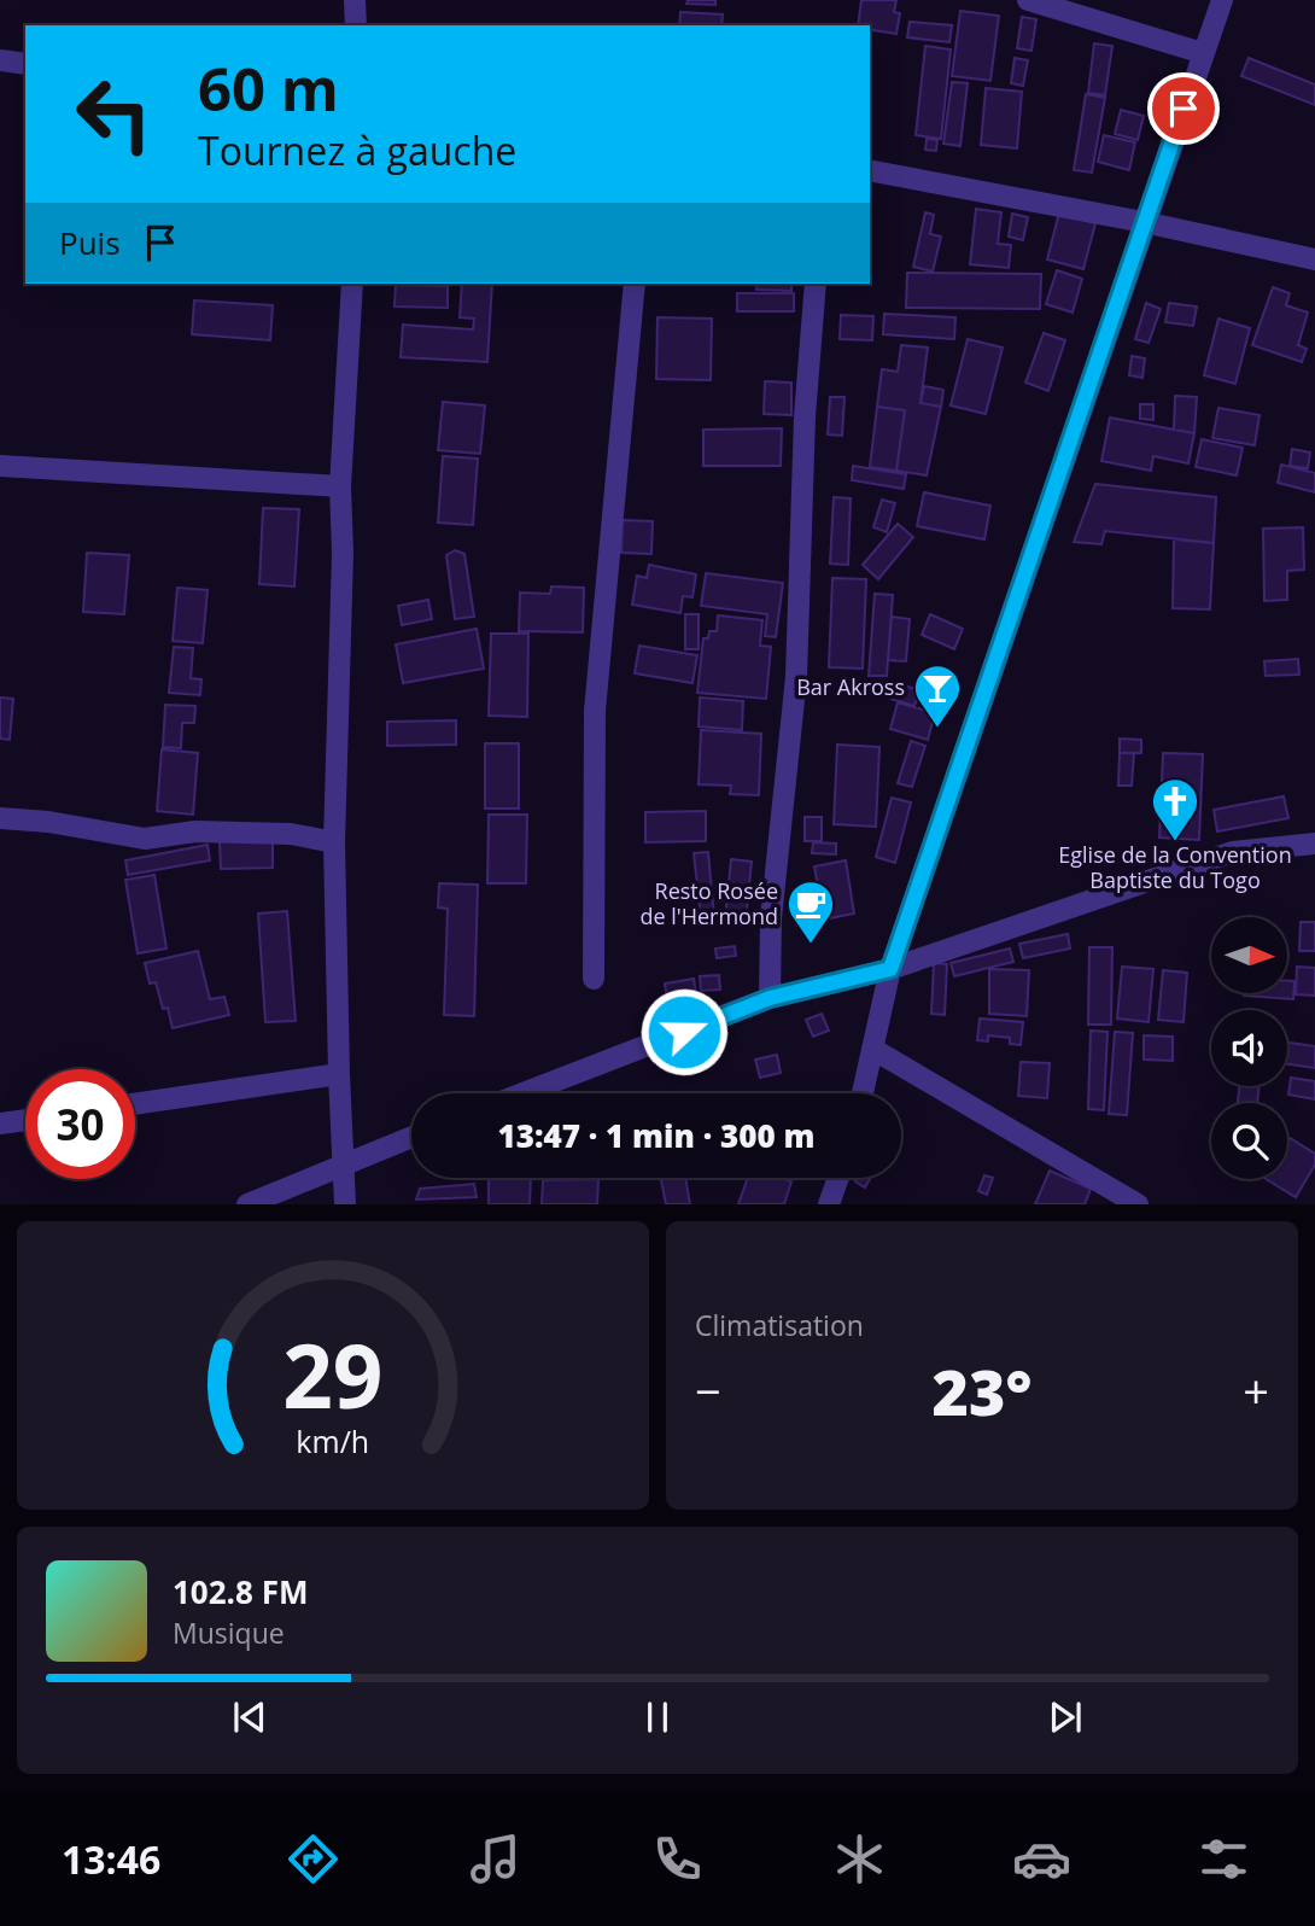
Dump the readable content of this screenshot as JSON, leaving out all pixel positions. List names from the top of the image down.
{
  "places": {
    "bar": ["Bar Akross"],
    "church": ["Eglise de la Convention Baptiste du Togo"],
    "cafe": ["Resto Rosée de l'Hermond"]
  },
  "north": "right",
  "page": {
    "turn": ["60 m", "Tournez à gauche"],
    "then": "Puis",
    "limit": "30",
    "trip": "13:47 · 1 min · 300 m",
    "tile": "Climatisation",
    "heat": ["−", "23°", "+"],
    "song": ["102.8 FM", "Musique"],
    "tabs": "13:46",
    "gauge": ["29", "km/h"]
  }
}
